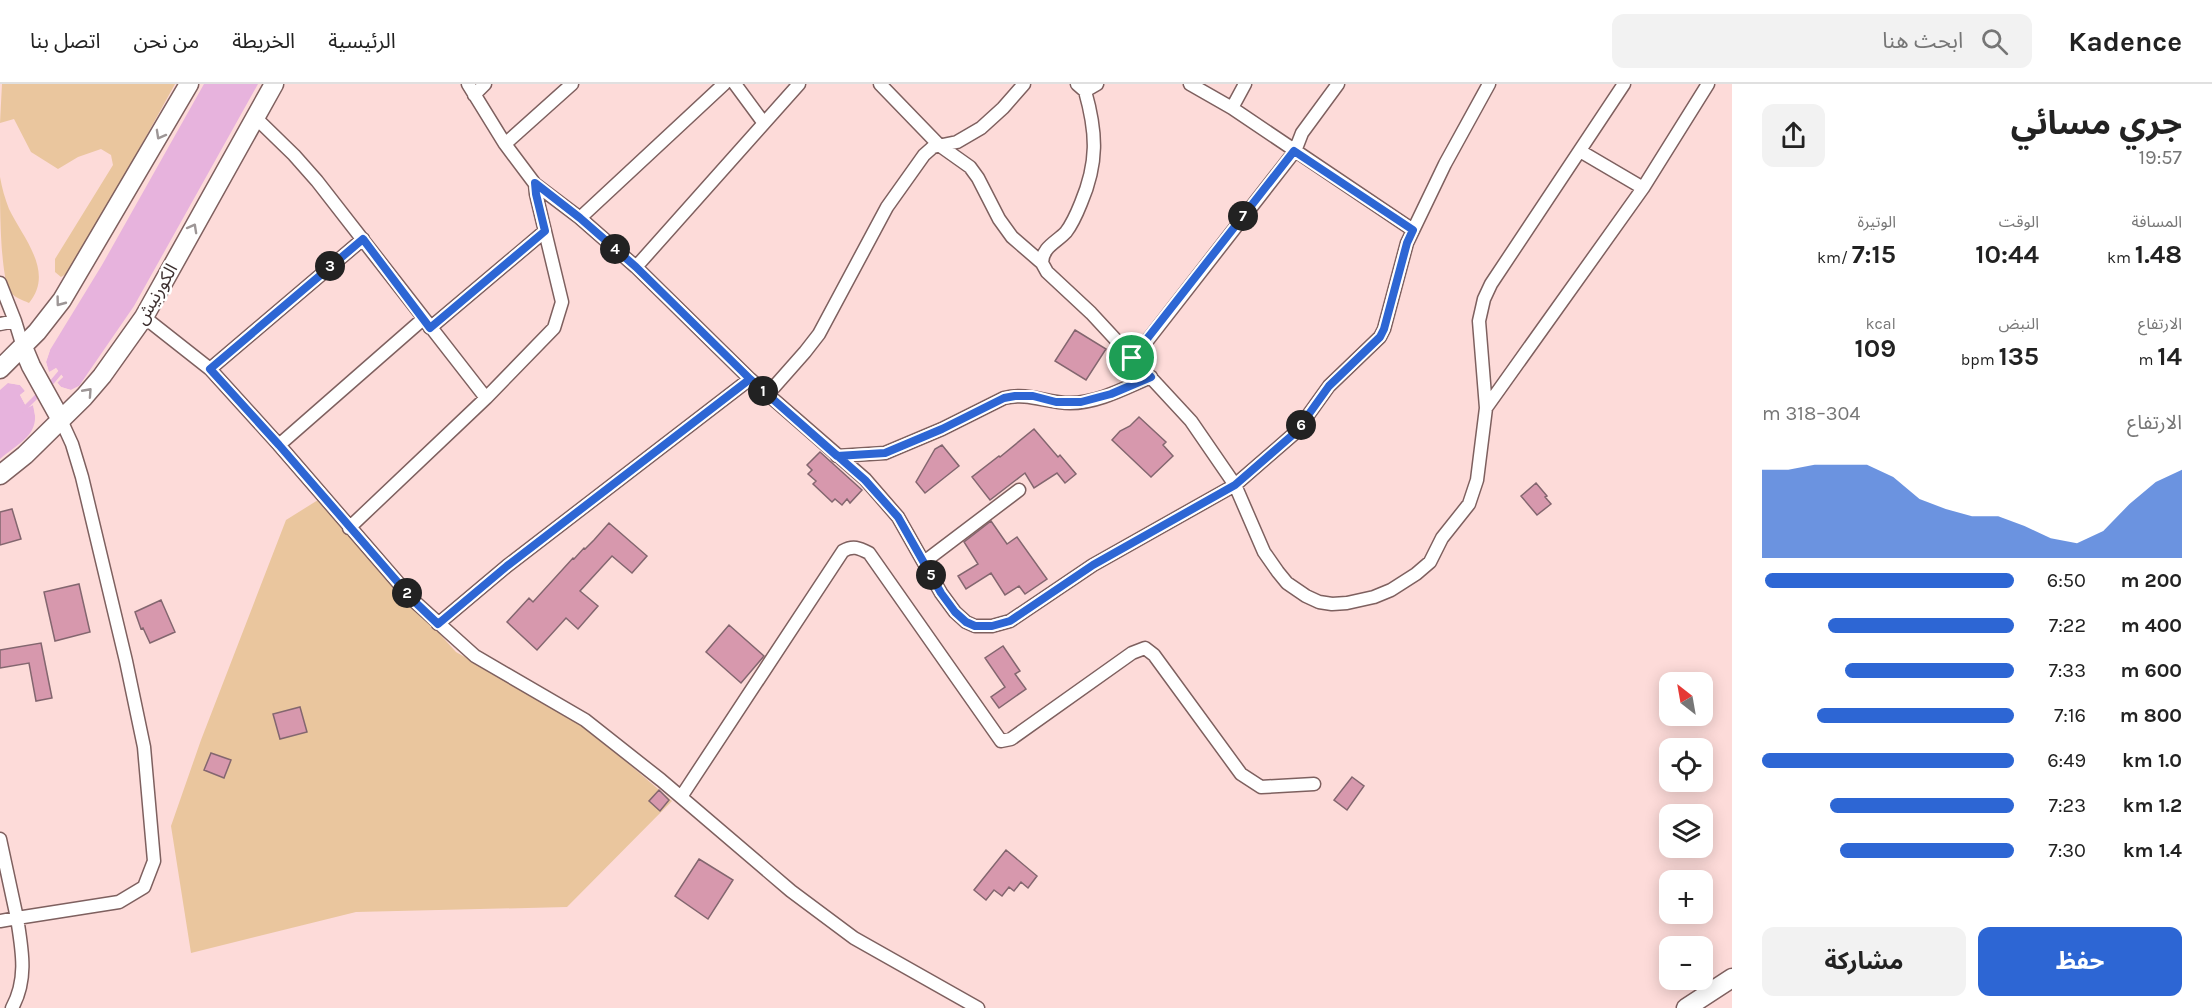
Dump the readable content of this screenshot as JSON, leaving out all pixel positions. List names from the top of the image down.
{
  "streets": {
    "main road": ["الكورنيش"]
  },
  "north": "top left",
  "page": {
    "header": "Kadence",
    "search": "ابحث هنا",
    "nav": [
      "الرئيسية",
      "الخريطة",
      "من نحن",
      "اتصل بنا"
    ],
    "heading": ["جري مسائي", "19:57"],
    "stats": [
      ["المسافة", "1.48 km"],
      ["الوقت", "10:44"],
      ["الوتيرة", "7:15 /km"],
      ["الارتفاع", "14 m"],
      ["النبض", "135 bpm"],
      ["kcal", "109"]
    ],
    "pins": [
      "7",
      "4",
      "3",
      "1",
      "6",
      "5",
      "2"
    ],
    "chart": ["الارتفاع", "304–318 m"],
    "list": [
      {
        "name": "200 m",
        "note": "6:50"
      },
      {
        "name": "400 m",
        "note": "7:22"
      },
      {
        "name": "600 m",
        "note": "7:33"
      },
      {
        "name": "800 m",
        "note": "7:16"
      },
      {
        "name": "1.0 km",
        "note": "6:49"
      },
      {
        "name": "1.2 km",
        "note": "7:23"
      },
      {
        "name": "1.4 km",
        "note": "7:30"
      }
    ],
    "map_buttons": ["+", "−"],
    "buttons": ["حفظ", "مشاركة"]
  }
}
